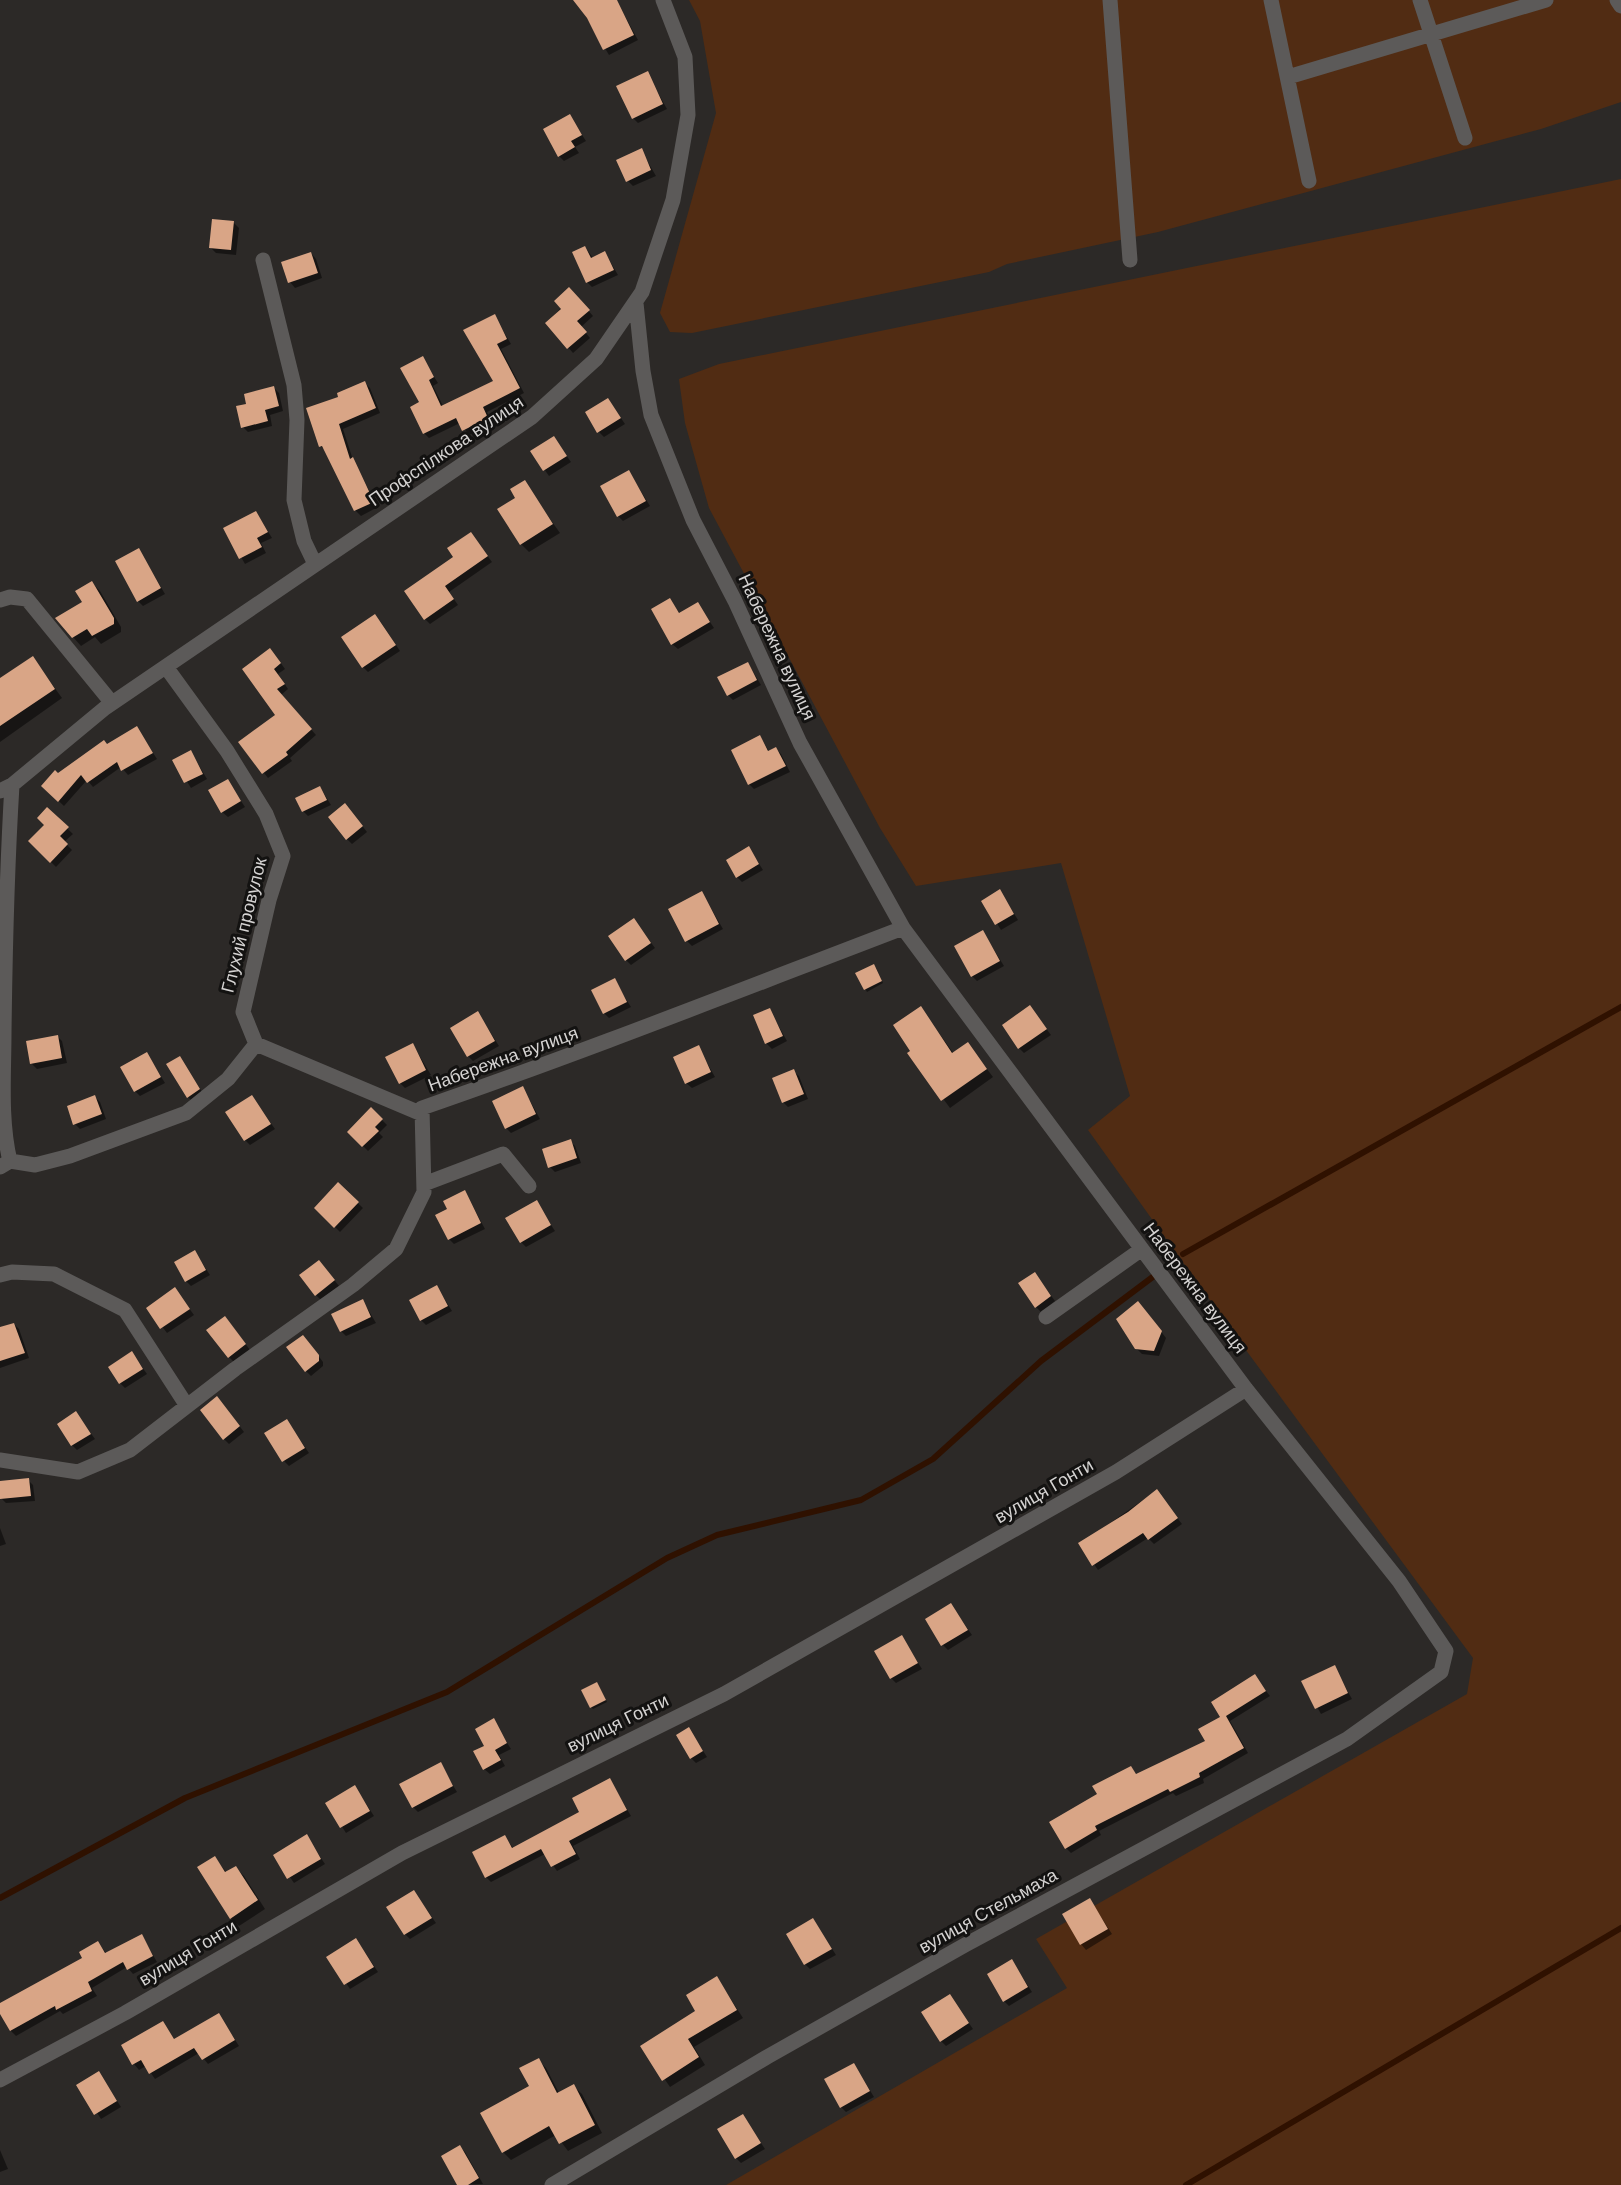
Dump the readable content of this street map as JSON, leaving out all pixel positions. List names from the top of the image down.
{
  "streets": {
    "street": [
      "Профспілкова вулиця",
      "Набережна вулиця",
      "Глухий провулок",
      "вулиця Гонти",
      "вулиця Стельмаха"
    ]
  },
  "crossings": [
    ["Профспілкова вулиця", "Набережна вулиця"],
    ["Профспілкова вулиця", "Глухий провулок"],
    ["Набережна вулиця", "вулиця Гонти"],
    ["Набережна вулиця", "вулиця Стельмаха"]
  ]
}
